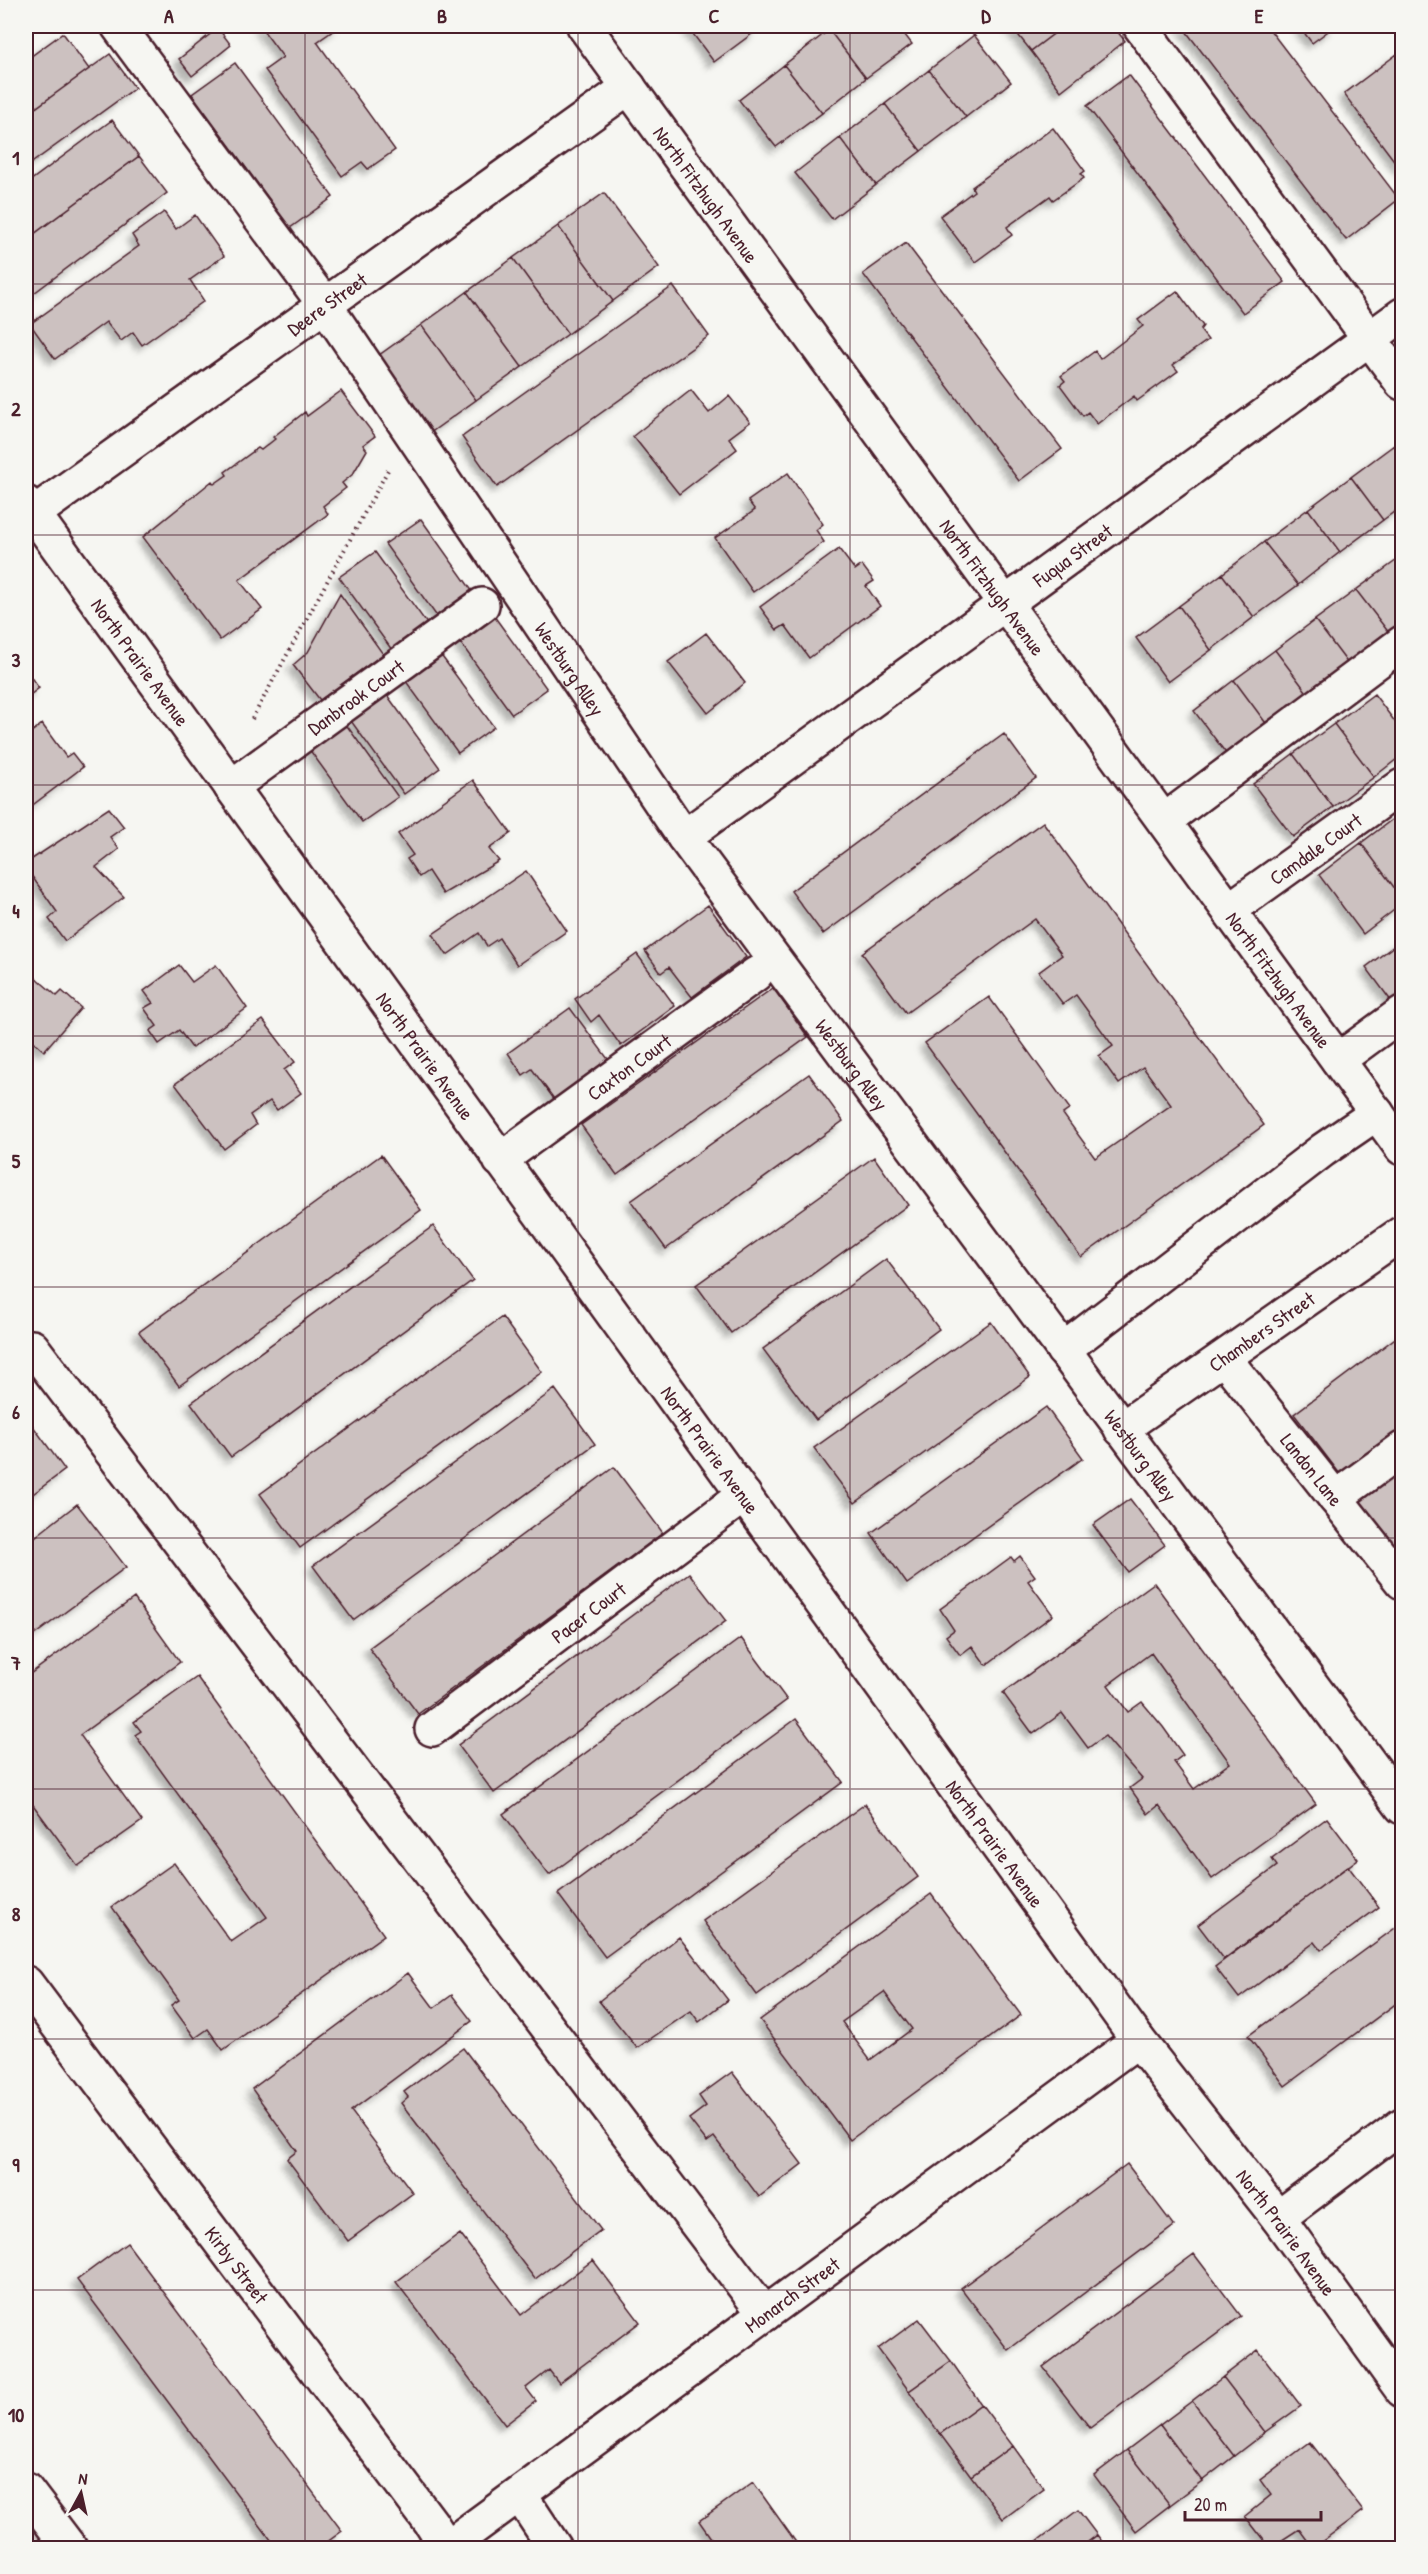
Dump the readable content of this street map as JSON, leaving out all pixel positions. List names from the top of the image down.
{
  "streets": {
    "street": [
      "North Fitzhugh Avenue",
      "Deere Street",
      "Fuqua Street",
      "North Prairie Avenue",
      "Westburg Alley",
      "Danbrook Court",
      "Camdale Court",
      "Caxton Court",
      "Chambers Street",
      "Landon Lane",
      "Pacer Court",
      "Kirby Street",
      "Monarch Street"
    ]
  },
  "crossings": [
    ["North Fitzhugh Avenue", "Deere Street"],
    ["North Fitzhugh Avenue", "Fuqua Street"],
    ["North Fitzhugh Avenue", "Camdale Court"],
    ["Deere Street", "North Prairie Avenue"],
    ["Deere Street", "Westburg Alley"],
    ["Fuqua Street", "Westburg Alley"],
    ["North Prairie Avenue", "Danbrook Court"],
    ["North Prairie Avenue", "Caxton Court"],
    ["North Prairie Avenue", "Pacer Court"],
    ["North Prairie Avenue", "Monarch Street"],
    ["Westburg Alley", "Chambers Street"],
    ["Chambers Street", "Landon Lane"],
    ["Kirby Street", "Monarch Street"]
  ],
  "scale_bar": "20 m",
  "north": "top",
  "grid": {
    "columns": [
      "A",
      "B",
      "C",
      "D",
      "E"
    ],
    "rows": [
      "1",
      "2",
      "3",
      "4",
      "5",
      "6",
      "7",
      "8",
      "9",
      "10"
    ]
  }
}
